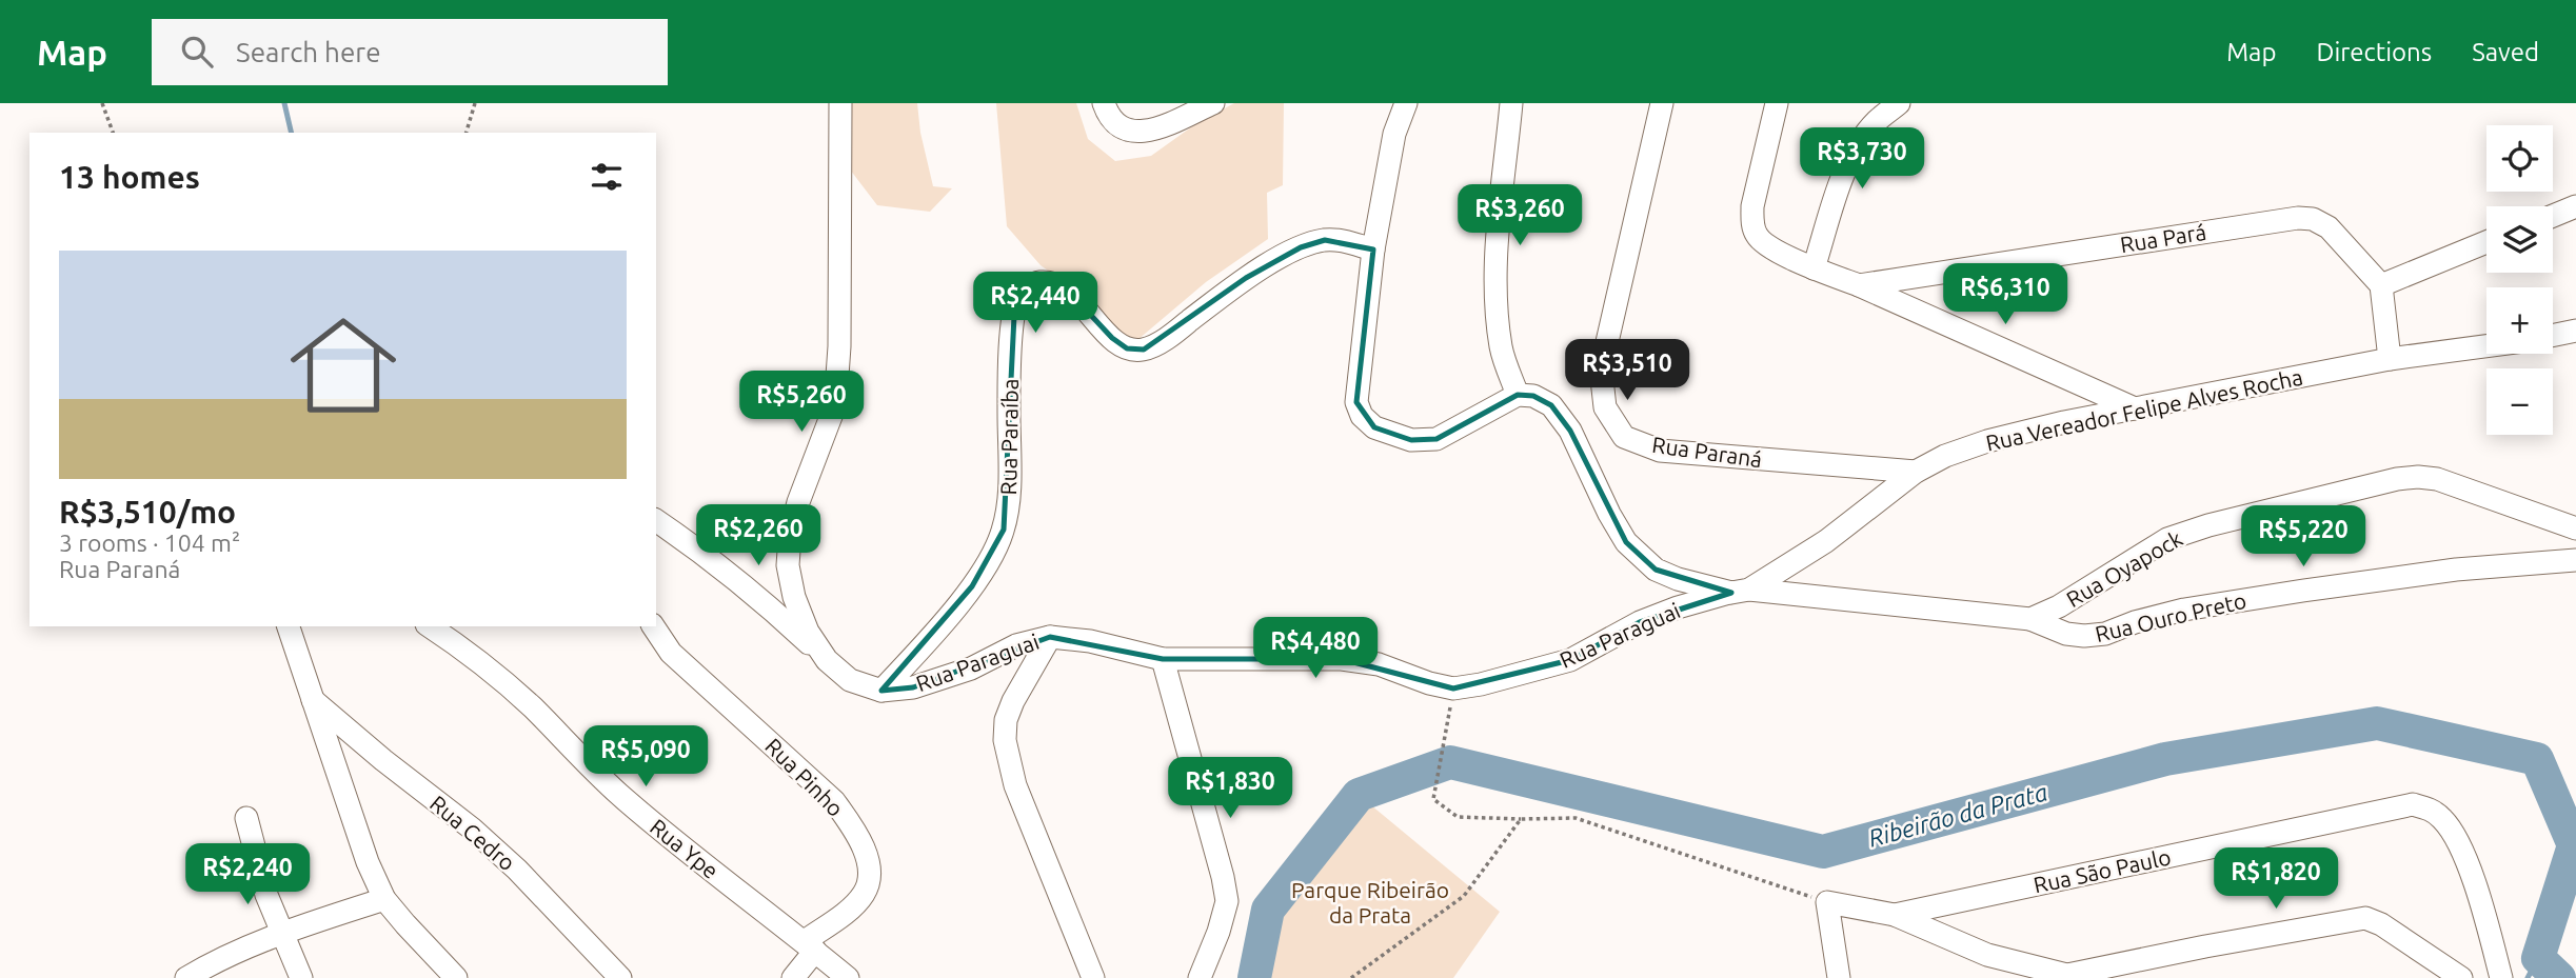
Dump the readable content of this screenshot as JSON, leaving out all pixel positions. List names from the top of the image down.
{
  "streets": {
    "street": [
      "Rua Pará",
      "Rua Vereador Felipe Alves Rocha",
      "Rua Paraíba",
      "Rua Paraná",
      "Rua Oyapock",
      "Rua Ouro Preto",
      "Rua Paraguai",
      "Rua Pinho",
      "Rua Cedro",
      "Rua Ype",
      "Rua São Paulo"
    ]
  },
  "crossings": [
    ["Rua Vereador Felipe Alves Rocha", "Rua Paraná"],
    ["Rua Vereador Felipe Alves Rocha", "Rua Paraguai"],
    ["Rua Paraíba", "Rua Paraguai"],
    ["Rua Oyapock", "Rua Ouro Preto"],
    ["Rua Pinho", "Rua Ype"]
  ],
  "water": ["Ribeirão da Prata"],
  "parks": ["Parque Ribeirão da Prata"],
  "page": {
    "header": "Map",
    "search": "Search here",
    "nav": ["Map", "Directions", "Saved"],
    "map_buttons": ["+", "−"],
    "price": [
      "R$3,730",
      "R$3,260",
      "R$6,310",
      "R$2,440",
      "R$3,510",
      "R$5,260",
      "R$2,260",
      "R$5,220",
      "R$4,480",
      "R$5,090",
      "R$1,830",
      "R$2,240",
      "R$1,820"
    ],
    "heading": "13 homes",
    "list": [
      {
        "name": "R$3,510/mo",
        "note": "3 rooms · 104 m² · Rua Paraná"
      }
    ]
  }
}
